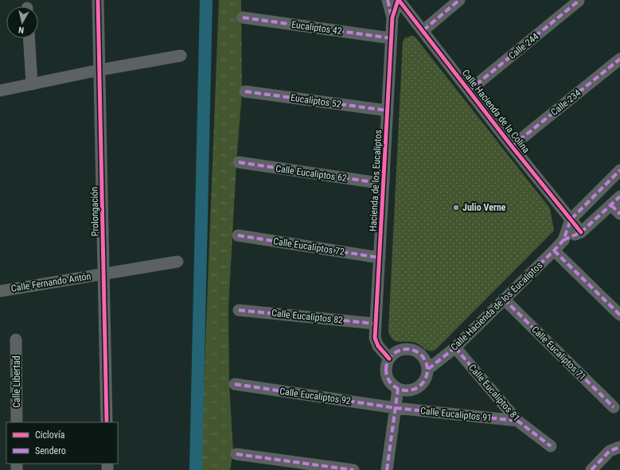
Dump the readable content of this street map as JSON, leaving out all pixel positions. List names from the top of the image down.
{
  "streets": {
    "street": [
      "Eucaliptos 42",
      "Calle 244",
      "Eucaliptos 52",
      "Calle 234",
      "Calle Hacienda de la Colina",
      "Calle Eucaliptos 62",
      "Hacienda de los Eucaliptos",
      "Prolongación",
      "Calle Eucaliptos 72",
      "Calle Fernando Antón",
      "Calle Hacienda de los Eucaliptos",
      "Calle Eucaliptos 82",
      "Calle Eucaliptos 71",
      "Calle Libertad",
      "Calle Eucaliptos 81",
      "Calle Eucaliptos 92",
      "Calle Eucaliptos 91"
    ]
  },
  "crossings": [
    ["Eucaliptos 42", "Hacienda de los Eucaliptos"],
    ["Calle 244", "Calle Hacienda de la Colina"],
    ["Eucaliptos 52", "Hacienda de los Eucaliptos"],
    ["Calle 234", "Calle Hacienda de la Colina"],
    ["Calle Hacienda de la Colina", "Hacienda de los Eucaliptos"],
    ["Calle Hacienda de la Colina", "Calle Hacienda de los Eucaliptos"],
    ["Calle Eucaliptos 62", "Hacienda de los Eucaliptos"],
    ["Hacienda de los Eucaliptos", "Calle Eucaliptos 72"],
    ["Hacienda de los Eucaliptos", "Calle Hacienda de los Eucaliptos"],
    ["Hacienda de los Eucaliptos", "Calle Eucaliptos 82"],
    ["Prolongación", "Calle Fernando Antón"],
    ["Calle Hacienda de los Eucaliptos", "Calle Eucaliptos 71"],
    ["Calle Hacienda de los Eucaliptos", "Calle Eucaliptos 81"],
    ["Calle Eucaliptos 81", "Calle Eucaliptos 91"],
    ["Calle Eucaliptos 92", "Calle Eucaliptos 91"]
  ],
  "places": ["Julio Verne"],
  "legend": ["Ciclovía", "Sendero"],
  "north": "bottom"
}
